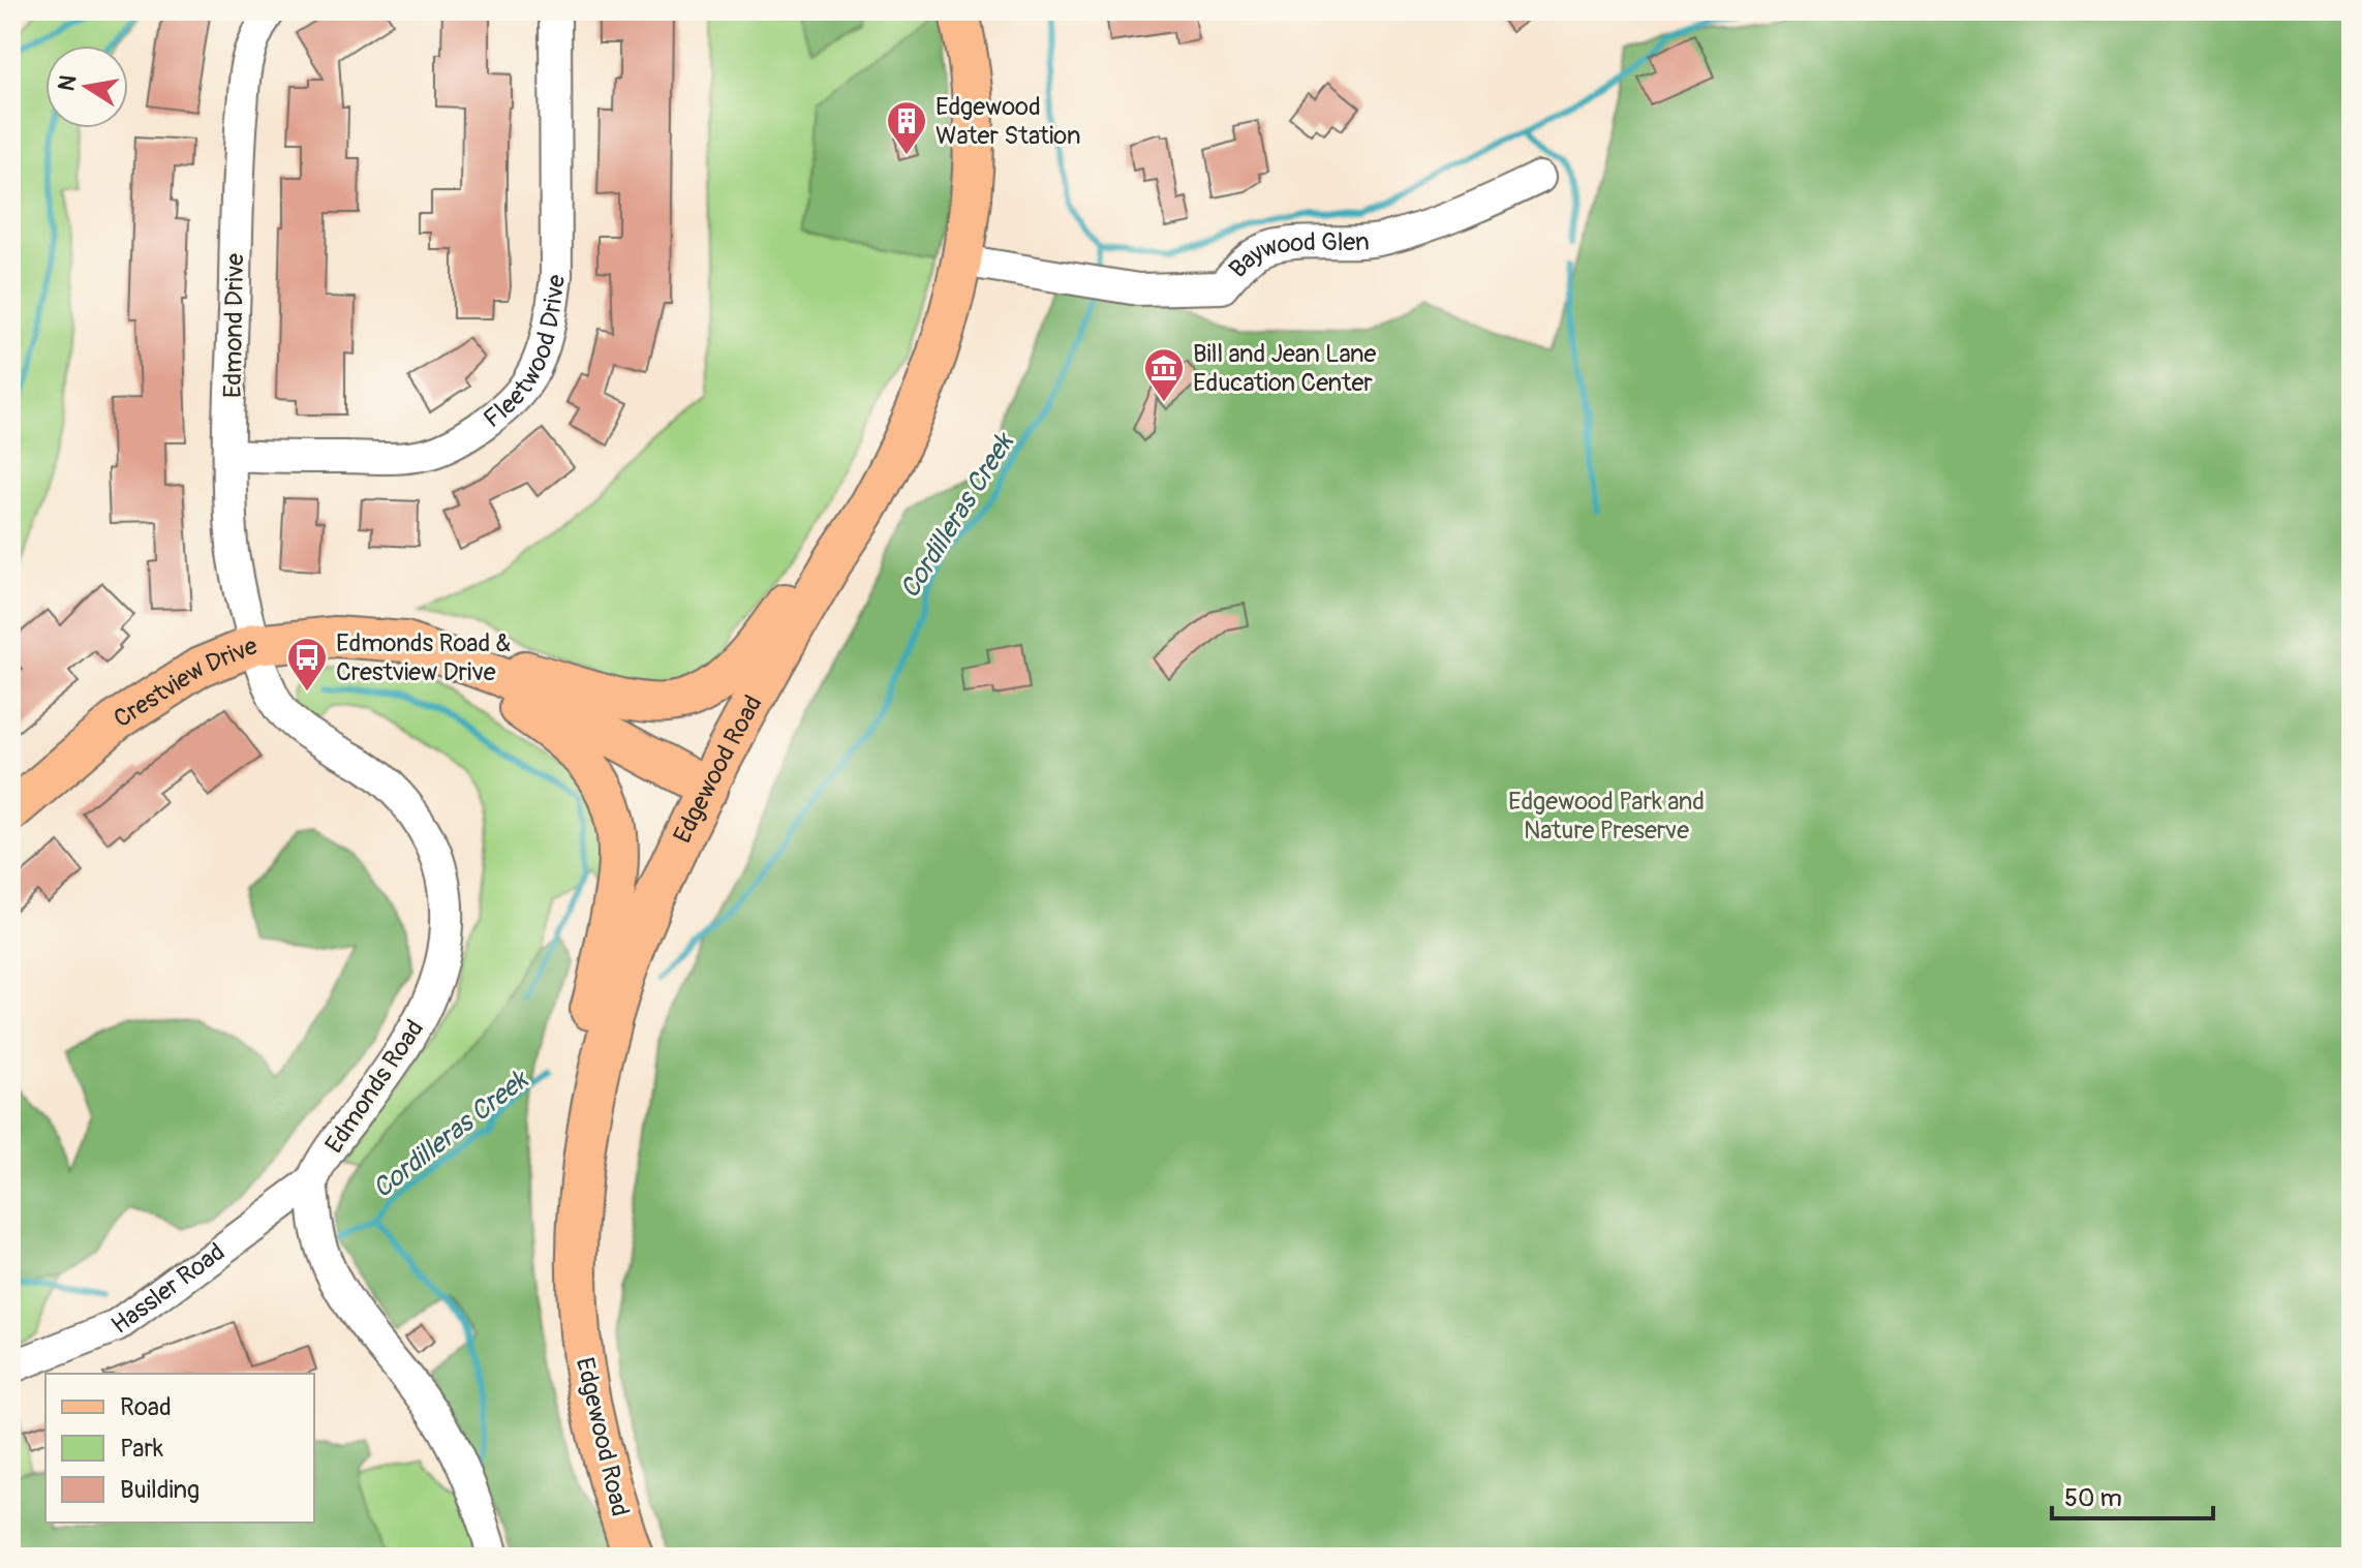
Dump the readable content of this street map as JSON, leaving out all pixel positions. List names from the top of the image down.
{
  "streets": {
    "main road": ["Crestview Drive", "Edgewood Road"],
    "street": [
      "Baywood Glen",
      "Edmond Drive",
      "Fleetwood Drive",
      "Edmonds Road",
      "Hassler Road"
    ]
  },
  "crossings": [
    ["Baywood Glen", "Edgewood Road"],
    ["Edmond Drive", "Fleetwood Drive"],
    ["Edmond Drive", "Crestview Drive"],
    ["Edmond Drive", "Edmonds Road"],
    ["Crestview Drive", "Edgewood Road"],
    ["Crestview Drive", "Edmonds Road"],
    ["Edmonds Road", "Hassler Road"]
  ],
  "water": ["Cordilleras Creek"],
  "parks": ["Edgewood Park and Nature Preserve"],
  "places": {
    "building": ["Edgewood Water Station"],
    "museum": ["Bill and Jean Lane Education Center"],
    "bus stop": ["Edmonds Road & Crestview Drive"]
  },
  "legend": ["Road", "Park", "Building"],
  "scale_bar": "50 m",
  "north": "left"
}
